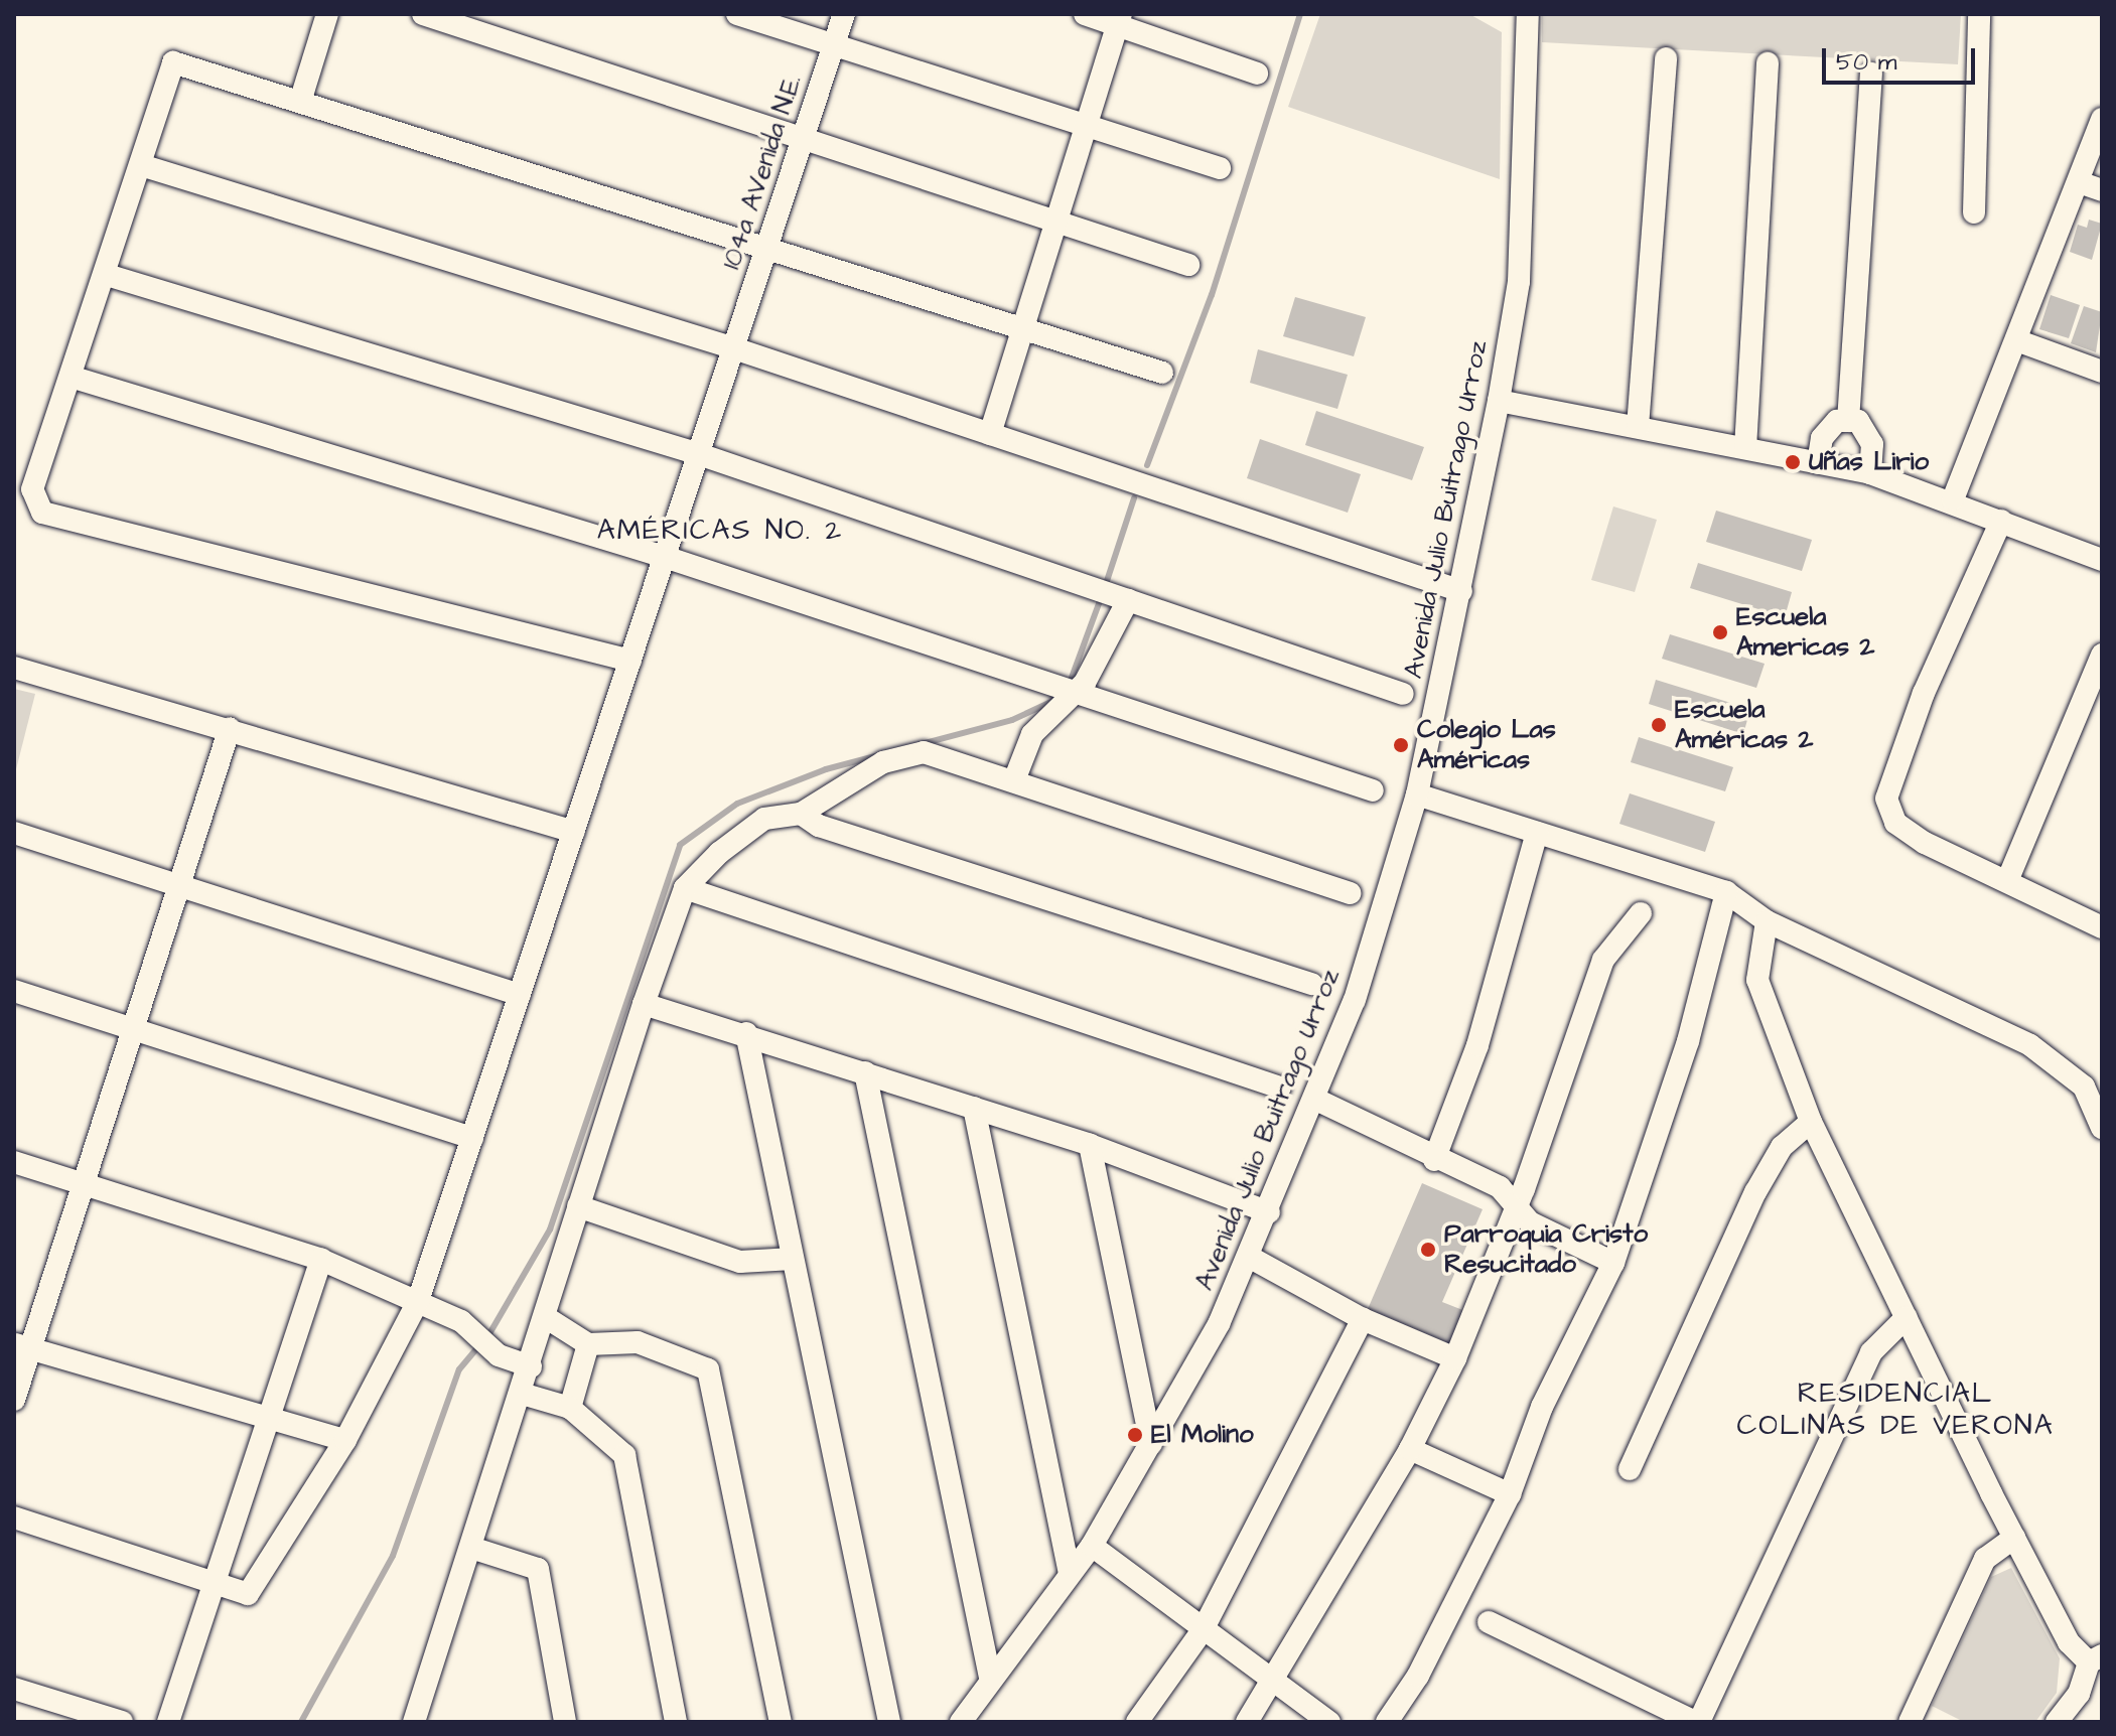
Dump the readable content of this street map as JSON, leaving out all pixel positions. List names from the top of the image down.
{
  "streets": {
    "street": ["104a AVenida N.E.", "Avenida Julio Buitrago Urroz"]
  },
  "districts": ["AMÉRICAS NO. 2", "RESIDENCIAL COLINAS DE VERONA"],
  "places": [
    "Uñas Lirio",
    "Escuela Americas 2",
    "Escuela Américas 2",
    "Colegio Las Américas",
    "Parroquia Cristo Resucitado",
    "El Molino"
  ],
  "scale_bar": "50 m"
}
